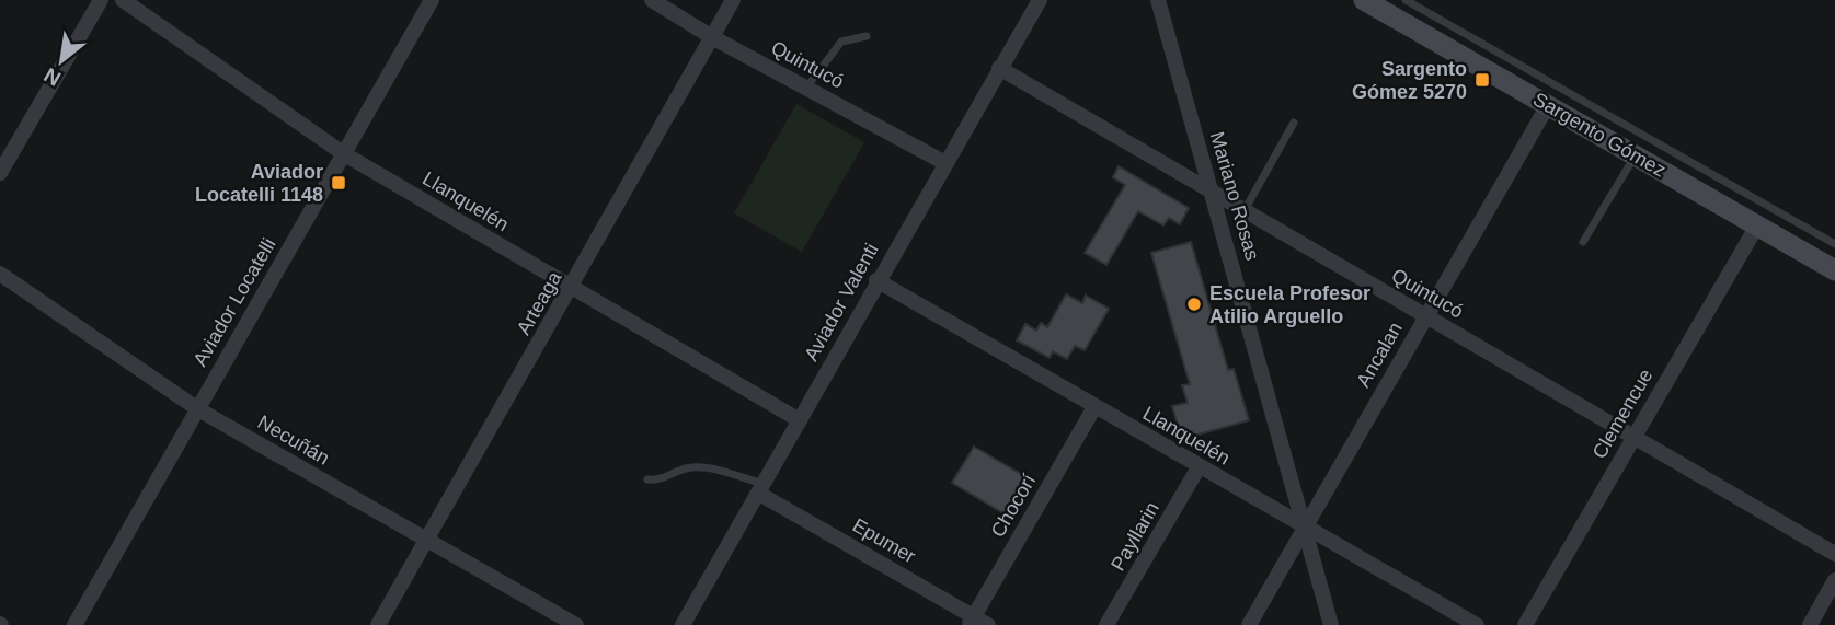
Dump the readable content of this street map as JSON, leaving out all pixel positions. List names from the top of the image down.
{
  "streets": {
    "main road": ["Sargento Gómez"],
    "street": [
      "Quintucó",
      "Mariano Rosas",
      "Llanquelén",
      "Aviador Locatelli",
      "Aviador Valenti",
      "Arteaga",
      "Ancalan",
      "Clemencue",
      "Necuñán",
      "Chocorí",
      "Payllarin",
      "Epumer"
    ]
  },
  "crossings": [
    ["Quintucó", "Mariano Rosas"],
    ["Quintucó", "Aviador Valenti"],
    ["Quintucó", "Arteaga"],
    ["Quintucó", "Ancalan"],
    ["Quintucó", "Clemencue"],
    ["Sargento Gómez", "Ancalan"],
    ["Sargento Gómez", "Clemencue"],
    ["Mariano Rosas", "Llanquelén"],
    ["Mariano Rosas", "Ancalan"],
    ["Llanquelén", "Aviador Locatelli"],
    ["Llanquelén", "Aviador Valenti"],
    ["Llanquelén", "Arteaga"],
    ["Llanquelén", "Ancalan"],
    ["Llanquelén", "Chocorí"],
    ["Llanquelén", "Payllarin"],
    ["Aviador Locatelli", "Necuñán"],
    ["Aviador Valenti", "Epumer"],
    ["Arteaga", "Necuñán"],
    ["Chocorí", "Epumer"]
  ],
  "places": {
    "transit": ["Sargento Gómez 5270", "Aviador Locatelli 1148"],
    "other": ["Escuela Profesor Atilio Arguello"]
  },
  "north": "bottom left"
}
